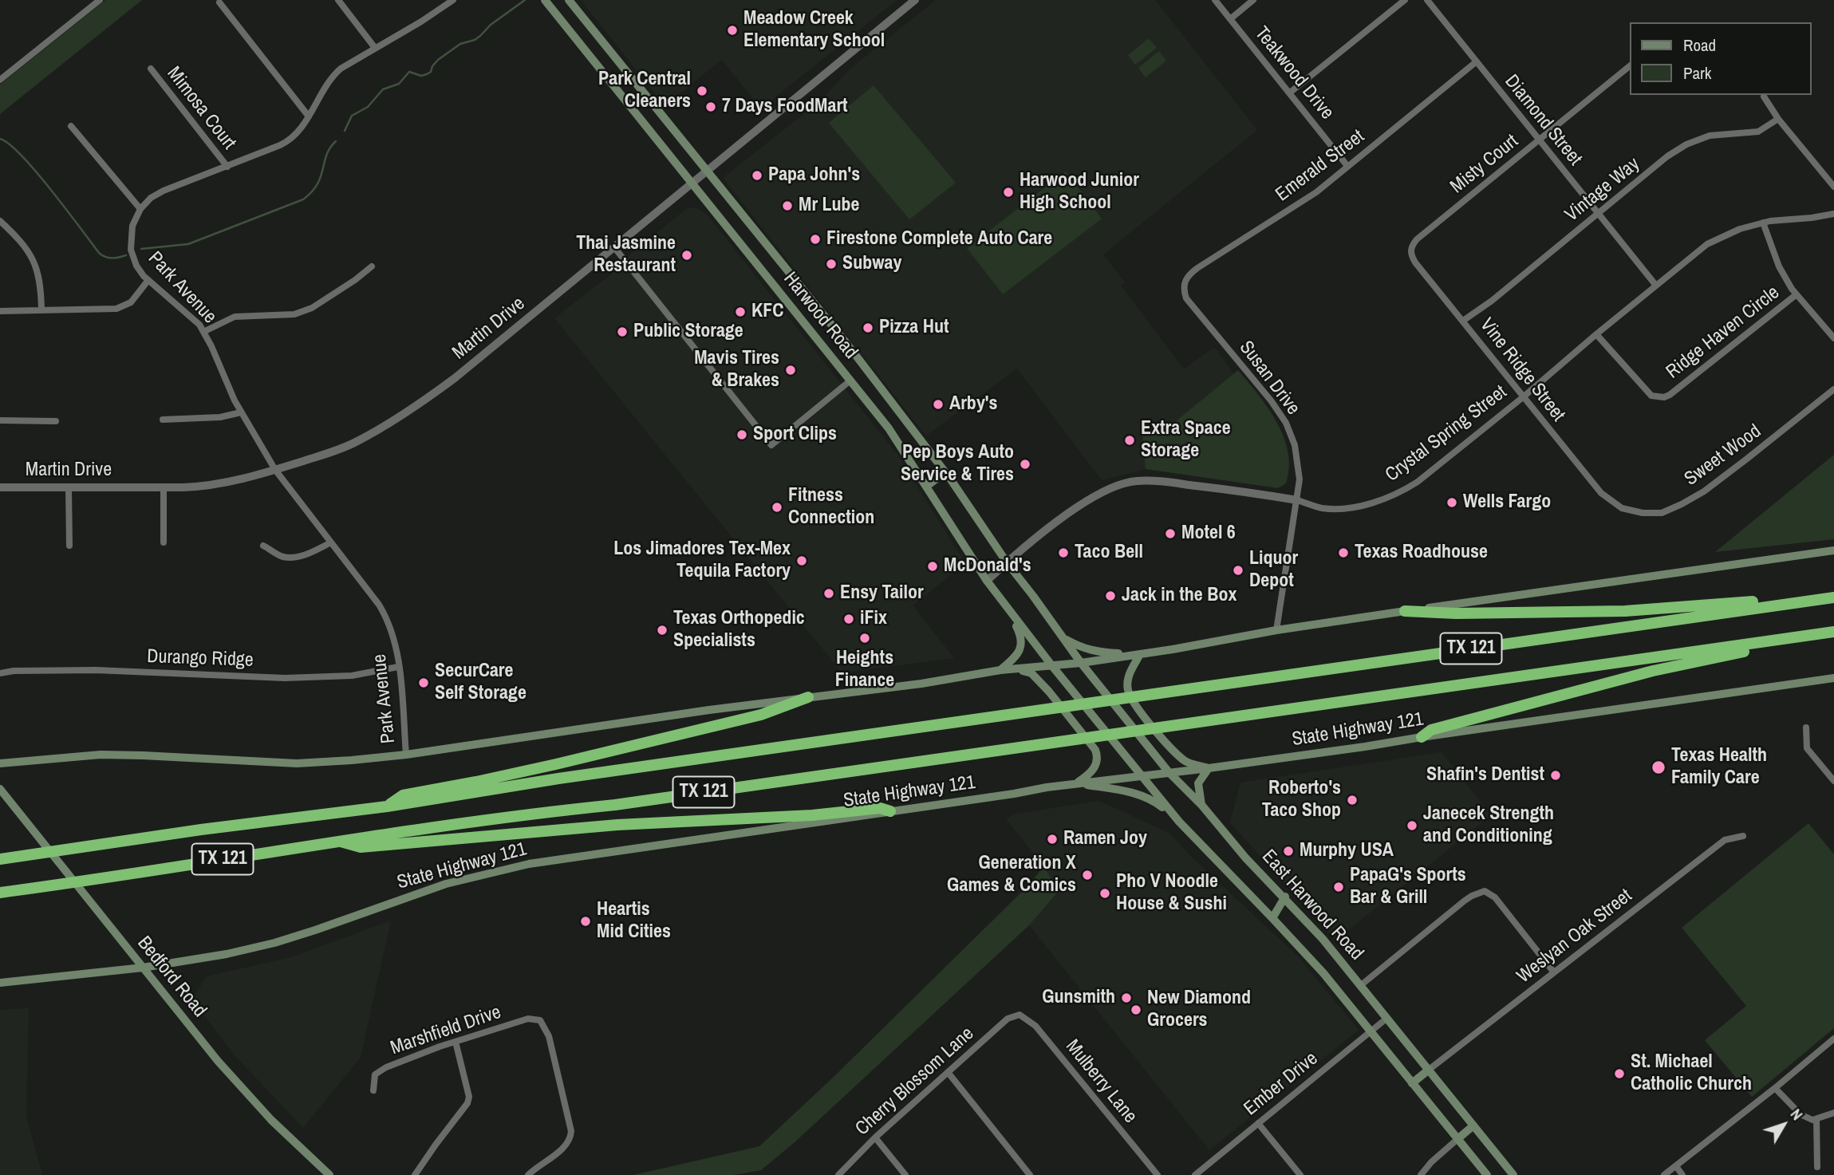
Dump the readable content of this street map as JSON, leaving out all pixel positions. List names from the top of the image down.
{
  "streets": {
    "highway": ["TX 121"],
    "main road": [
      "Harwood Road",
      "State Highway 121",
      "East Harwood Road",
      "Bedford Road"
    ],
    "street": [
      "Teakwood Drive",
      "Mimosa Court",
      "Diamond Street",
      "Misty Court",
      "Emerald Street",
      "Vintage Way",
      "Park Avenue",
      "Martin Drive",
      "Ridge Haven Circle",
      "Vine Ridge Street",
      "Susan Drive",
      "Crystal Spring Street",
      "Sweet Wood",
      "Durango Ridge",
      "Weslyan Oak Street",
      "Marshfield Drive",
      "Cherry Blossom Lane",
      "Mulberry Lane",
      "Ember Drive"
    ]
  },
  "crossings": [
    ["Teakwood Drive", "Emerald Street"],
    ["Diamond Street", "Misty Court"],
    ["Diamond Street", "Emerald Street"],
    ["Diamond Street", "Vintage Way"],
    ["Diamond Street", "Crystal Spring Street"],
    ["Misty Court", "Vine Ridge Street"],
    ["Emerald Street", "Susan Drive"],
    ["Vintage Way", "Vine Ridge Street"],
    ["Park Avenue", "Martin Drive"],
    ["Park Avenue", "Durango Ridge"],
    ["Harwood Road", "Martin Drive"],
    ["Harwood Road", "Crystal Spring Street"],
    ["Harwood Road", "East Harwood Road"],
    ["Ridge Haven Circle", "Crystal Spring Street"],
    ["Vine Ridge Street", "Crystal Spring Street"],
    ["Vine Ridge Street", "Sweet Wood"],
    ["Susan Drive", "Crystal Spring Street"],
    ["State Highway 121", "East Harwood Road"],
    ["State Highway 121", "Bedford Road"],
    ["East Harwood Road", "Weslyan Oak Street"],
    ["East Harwood Road", "Ember Drive"],
    ["Cherry Blossom Lane", "Mulberry Lane"]
  ],
  "places": [
    "Meadow Creek Elementary School",
    "Park Central Cleaners",
    "7 Days FoodMart",
    "Papa John's",
    "Harwood Junior High School",
    "Mr Lube",
    "Firestone Complete Auto Care",
    "Thai Jasmine Restaurant",
    "Subway",
    "KFC",
    "Pizza Hut",
    "Public Storage",
    "Mavis Tires & Brakes",
    "Arby's",
    "Sport Clips",
    "Extra Space Storage",
    "Pep Boys Auto Service & Tires",
    "Wells Fargo",
    "Fitness Connection",
    "Motel 6",
    "Taco Bell",
    "Texas Roadhouse",
    "Los Jimadores Tex-Mex Tequila Factory",
    "McDonald's",
    "Liquor Depot",
    "Ensy Tailor",
    "Jack in the Box",
    "iFix",
    "Texas Orthopedic Specialists",
    "Heights Finance",
    "SecurCare Self Storage",
    "Texas Health Family Care",
    "Shafin's Dentist",
    "Roberto's Taco Shop",
    "Janecek Strength and Conditioning",
    "Ramen Joy",
    "Murphy USA",
    "Generation X Games & Comics",
    "PapaG's Sports Bar & Grill",
    "Pho V Noodle House & Sushi",
    "Heartis Mid Cities",
    "Gunsmith",
    "New Diamond Grocers",
    "St. Michael Catholic Church"
  ],
  "legend": ["Road", "Park"],
  "north": "top right"
}
